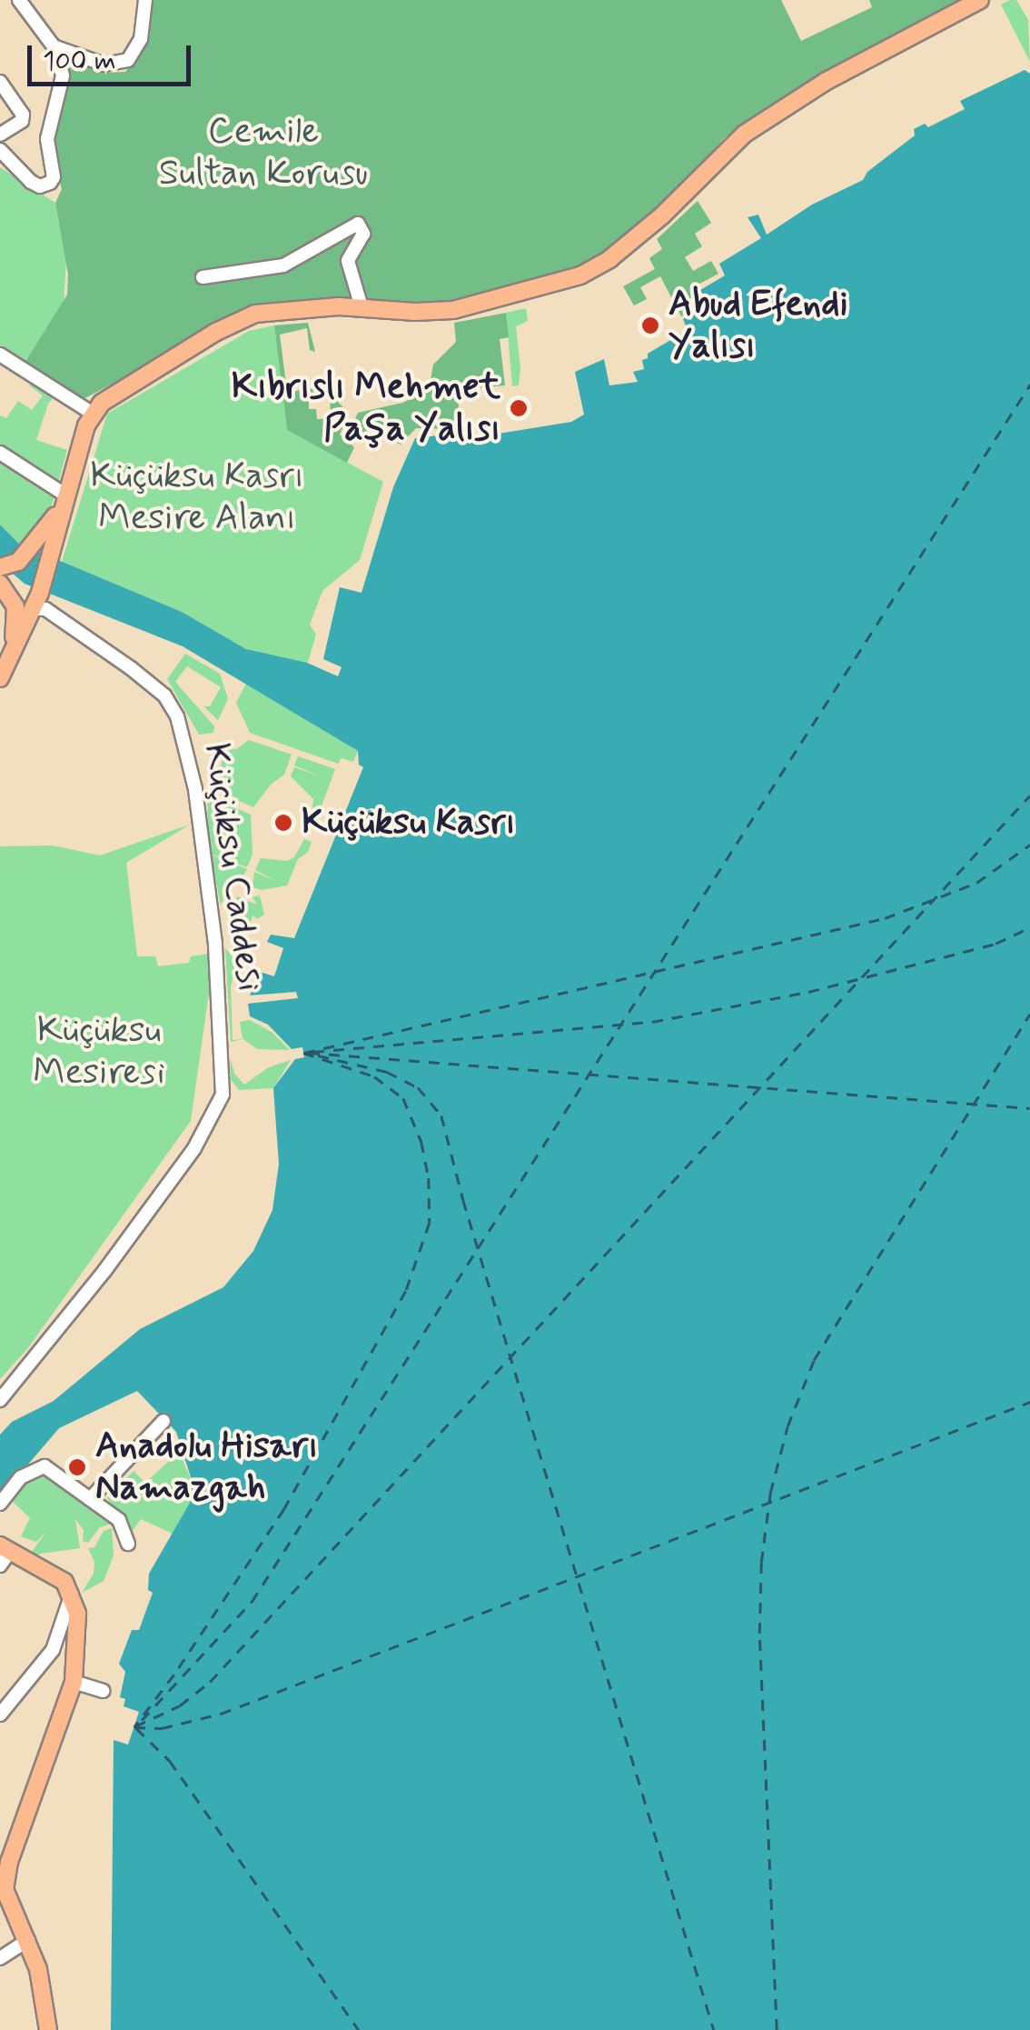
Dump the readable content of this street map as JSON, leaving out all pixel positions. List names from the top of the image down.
{
  "streets": {
    "main road": ["Küçüksu Caddesi"]
  },
  "parks": ["Cemile Sultan Korusu", "Küçüksu Kasrı Mesire Alanı", "Küçüksu Mesiresi"],
  "places": [
    "Abud Efendi Yalısı",
    "Kıbrıslı Mehmet Paşa Yalısı",
    "Küçüksu Kasrı",
    "Anadolu Hisarı Namazgah"
  ],
  "scale_bar": "100 m"
}
